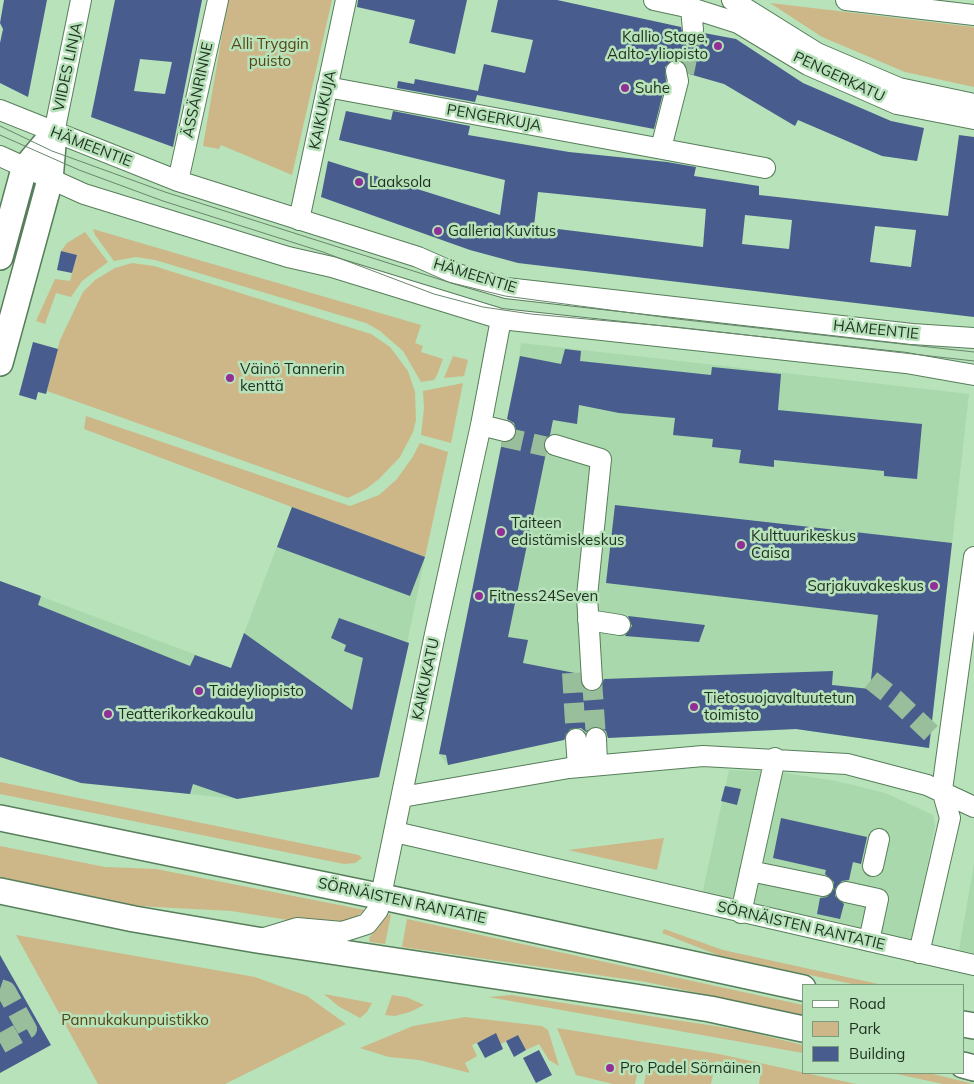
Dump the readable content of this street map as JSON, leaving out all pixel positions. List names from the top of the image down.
{
  "streets": {
    "main road": ["VIIDES LINJA", "SÖRNÄISTEN RANTATIE"],
    "street": [
      "PENGERKATU",
      "ÄSSÄNRINNE",
      "KAIKUKUJA",
      "PENGERKUJA",
      "HÄMEENTIE",
      "KAIKUKATU"
    ]
  },
  "crossings": [
    ["VIIDES LINJA", "HÄMEENTIE"],
    ["ÄSSÄNRINNE", "HÄMEENTIE"],
    ["KAIKUKUJA", "PENGERKUJA"],
    ["KAIKUKUJA", "HÄMEENTIE"],
    ["HÄMEENTIE", "KAIKUKATU"],
    ["KAIKUKATU", "SÖRNÄISTEN RANTATIE"]
  ],
  "parks": ["Alli Tryggin puisto", "Pannukakunpuistikko"],
  "places": [
    "Kallio Stage, Aalto-yliopisto",
    "Suhe",
    "Laaksola",
    "Galleria Kuvitus",
    "Väinö Tannerin kenttä",
    "Taiteen edistämiskeskus",
    "Kulttuurikeskus Caisa",
    "Sarjakuvakeskus",
    "Fitness24Seven",
    "Taideyliopisto",
    "Tietosuojavaltuutetun toimisto",
    "Teatterikorkeakoulu",
    "Pro Padel Sörnäinen"
  ],
  "legend": ["Road", "Park", "Building"]
}
